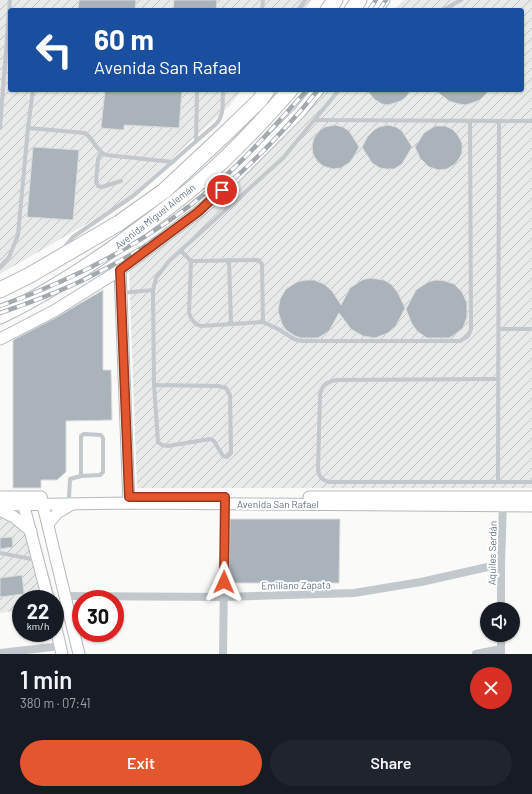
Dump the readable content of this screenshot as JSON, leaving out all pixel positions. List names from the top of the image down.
{
  "streets": {
    "highway": ["Avenida Miguel Alemán"],
    "street": ["Avenida San Rafael", "Aquiles Serdán", "Emiliano Zapata"]
  },
  "crossings": [
    ["Avenida San Rafael", "Aquiles Serdán"],
    ["Aquiles Serdán", "Emiliano Zapata"]
  ],
  "page": {
    "turn": ["60 m", "Avenida San Rafael"],
    "speed": "22 km/h",
    "limit": "30",
    "heading": ["1 min", "380 m · 07:41"],
    "buttons": ["Exit", "Share"]
  }
}
